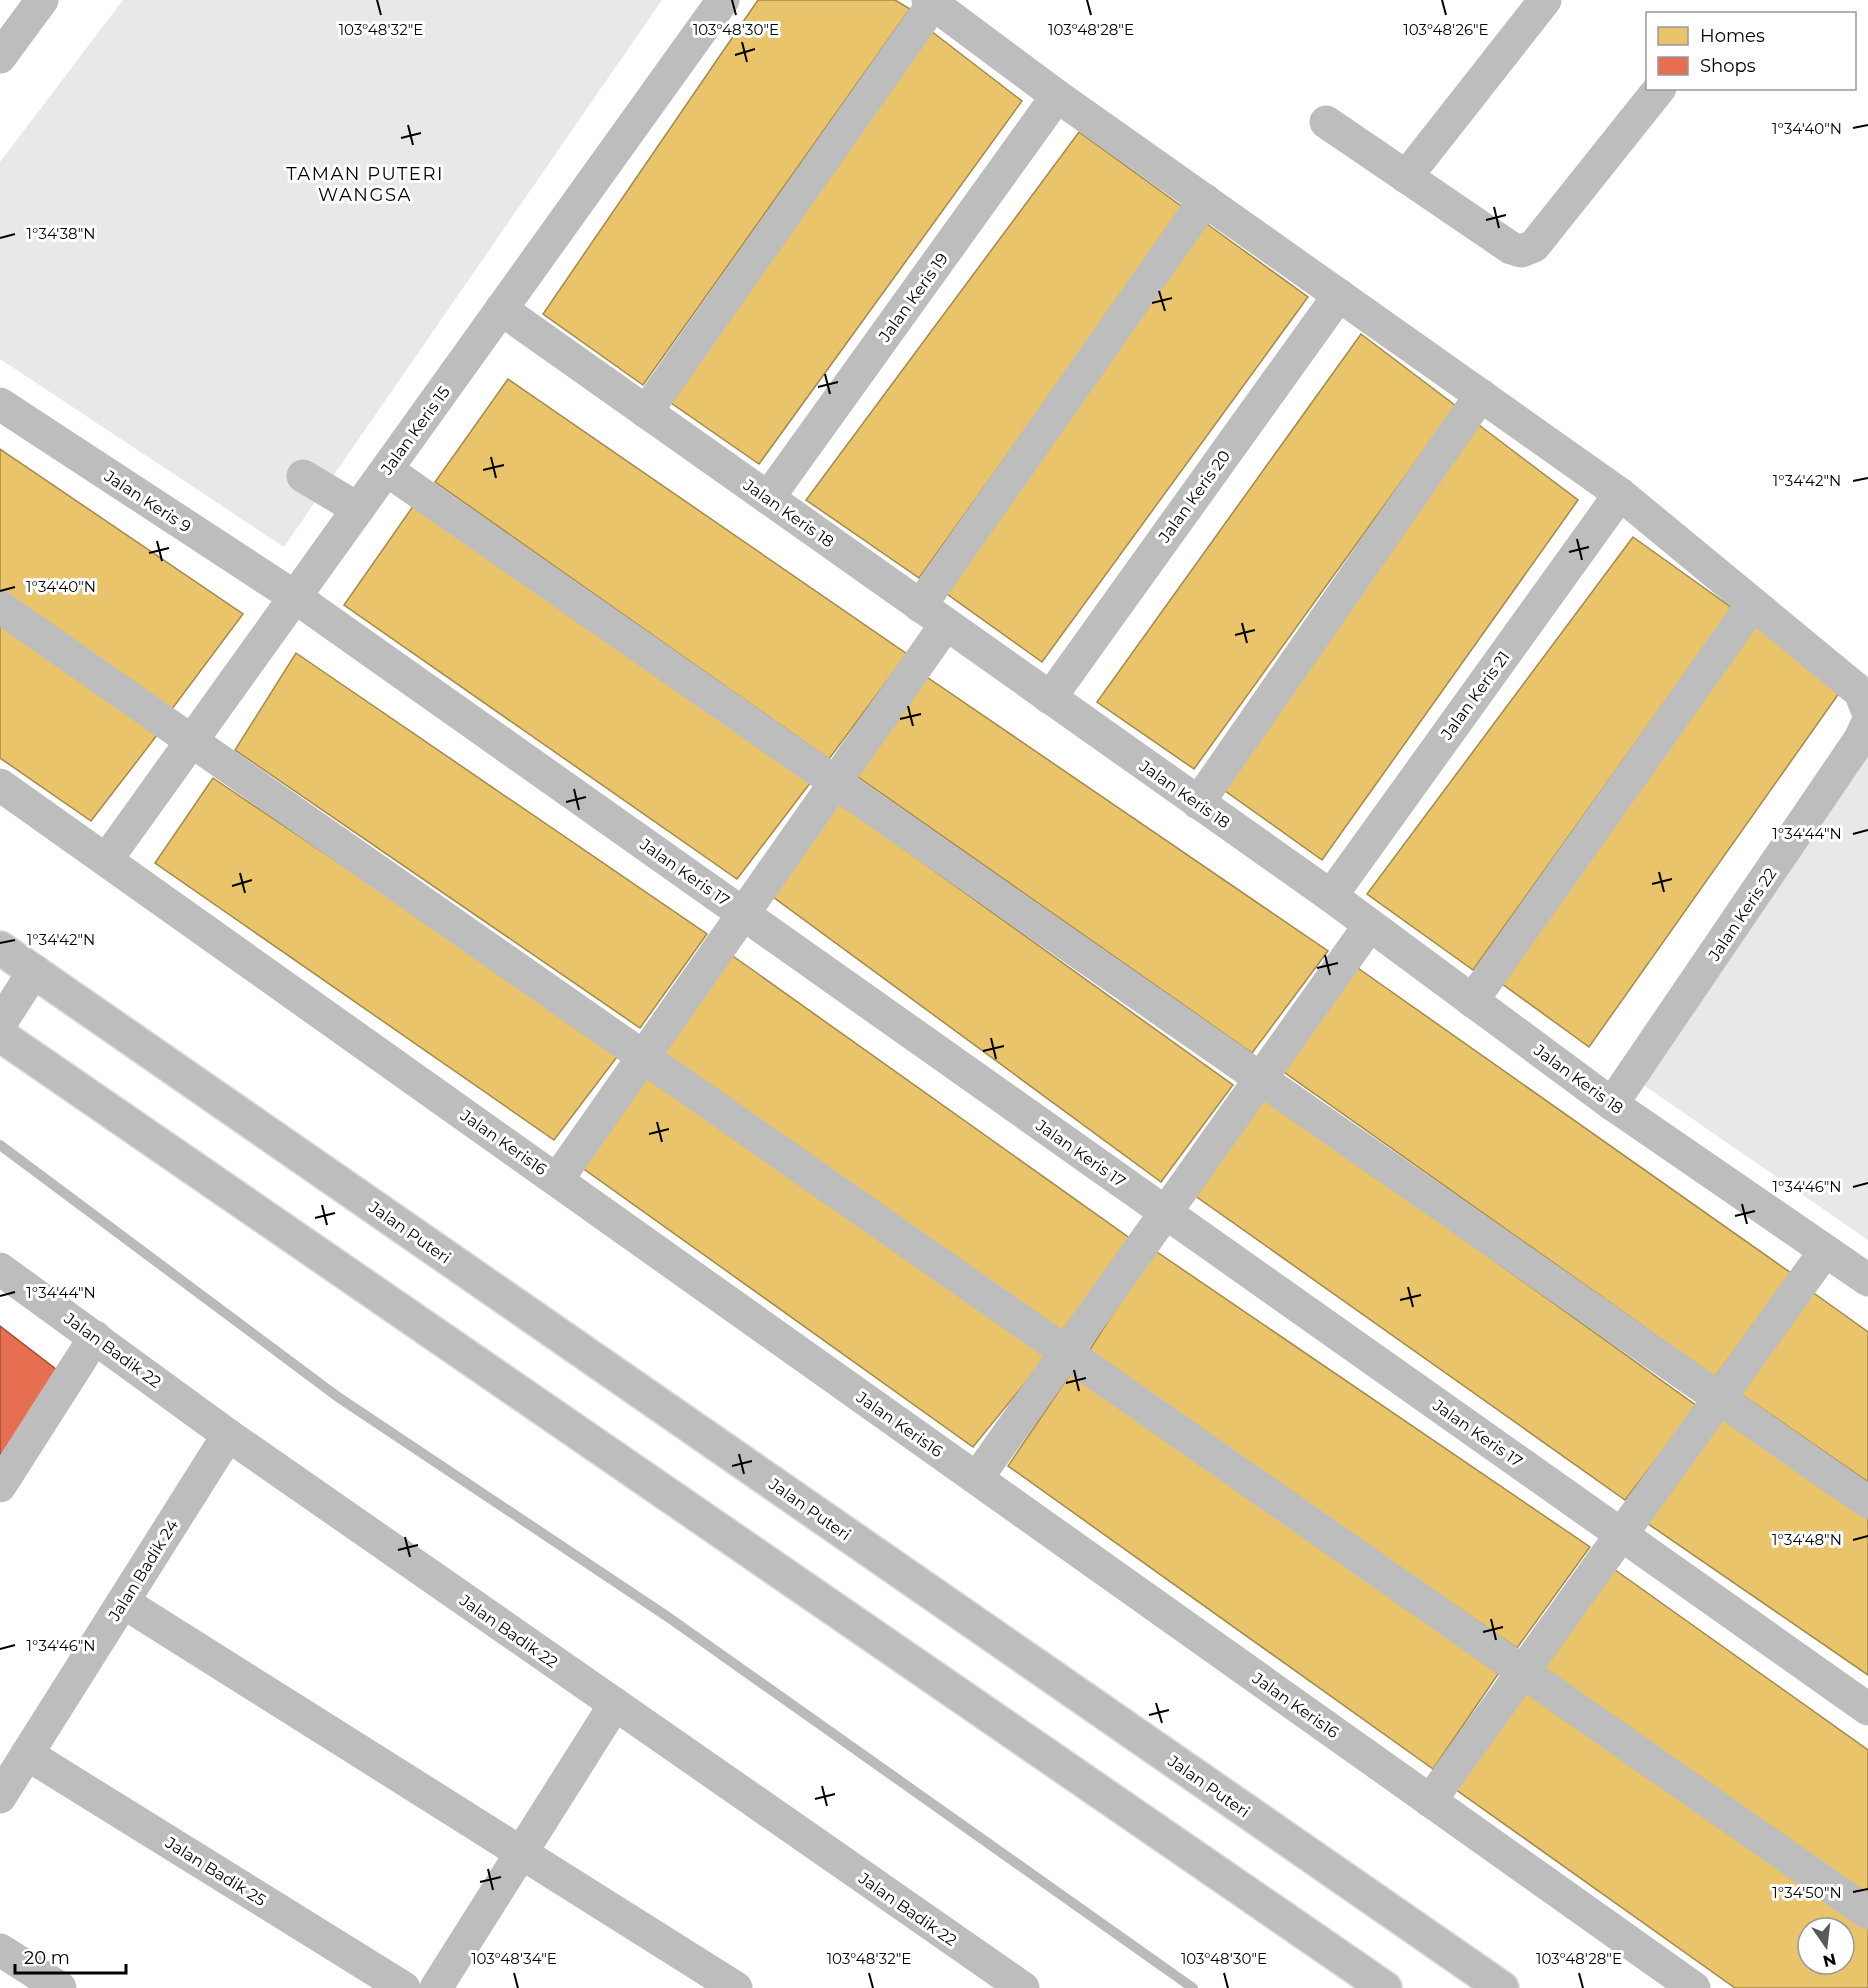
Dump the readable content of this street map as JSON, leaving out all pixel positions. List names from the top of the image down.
{
  "streets": {
    "street": [
      "Jalan Keris 19",
      "Jalan Keris 15",
      "Jalan Keris 20",
      "Jalan Keris 9",
      "Jalan Keris 18",
      "Jalan Keris 21",
      "Jalan Keris 17",
      "Jalan Keris 22",
      "Jalan Keris16",
      "Jalan Puteri",
      "Jalan Badik 22",
      "Jalan Badik 24",
      "Jalan Badik 25"
    ]
  },
  "crossings": [
    ["Jalan Keris 19", "Jalan Keris 18"],
    ["Jalan Keris 15", "Jalan Keris 9"],
    ["Jalan Keris 15", "Jalan Keris 18"],
    ["Jalan Keris 15", "Jalan Keris 17"],
    ["Jalan Keris 15", "Jalan Keris16"],
    ["Jalan Keris 20", "Jalan Keris 18"],
    ["Jalan Keris 9", "Jalan Keris 17"],
    ["Jalan Keris 18", "Jalan Keris 21"],
    ["Jalan Keris 18", "Jalan Keris 22"],
    ["Jalan Badik 22", "Jalan Badik 24"],
    ["Jalan Badik 24", "Jalan Badik 25"]
  ],
  "districts": ["TAMAN PUTERI WANGSA"],
  "legend": ["Homes", "Shops"],
  "scale_bar": "20 m",
  "north": "bottom",
  "coordinates": [
    "103°48'32\"E",
    "103°48'30\"E",
    "103°48'28\"E",
    "103°48'26\"E",
    "1°34'40\"N",
    "1°34'38\"N",
    "1°34'42\"N",
    "1°34'44\"N",
    "1°34'46\"N",
    "1°34'48\"N",
    "1°34'50\"N",
    "103°48'34\"E"
  ]
}
